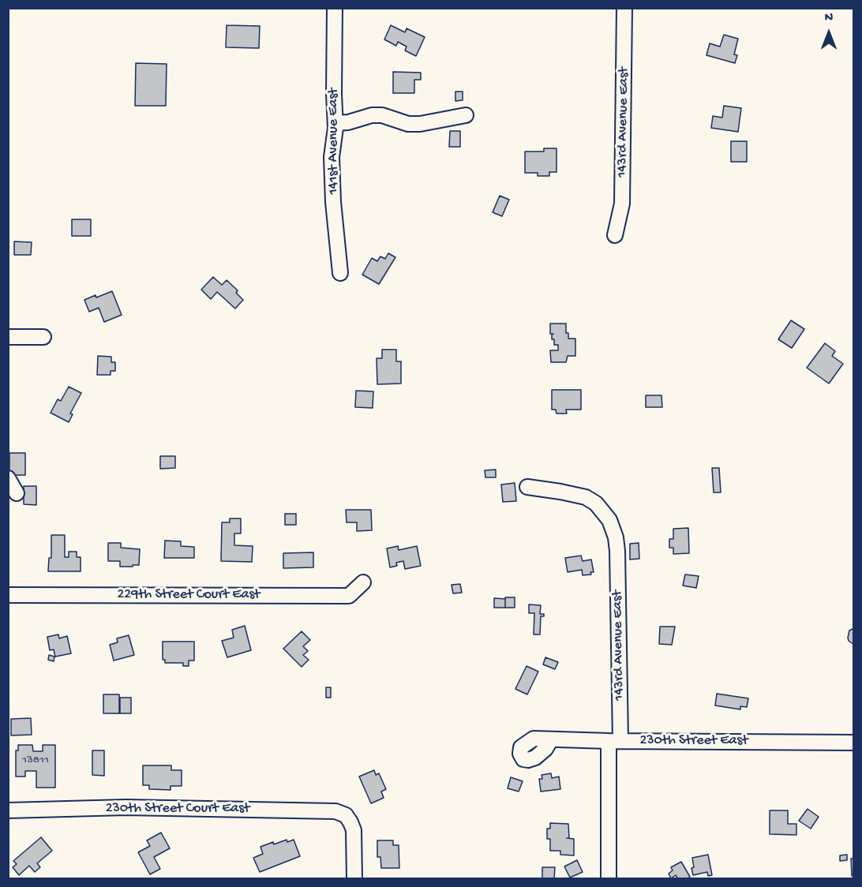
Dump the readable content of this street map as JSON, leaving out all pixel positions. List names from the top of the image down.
{
  "streets": {
    "street": [
      "143rd Avenue East",
      "141st Avenue East",
      "229th Street Court East",
      "230th Street East",
      "230th Street Court East"
    ]
  },
  "crossings": [
    ["143rd Avenue East", "230th Street East"]
  ],
  "house_numbers": ["13811"],
  "north": "top"
}
